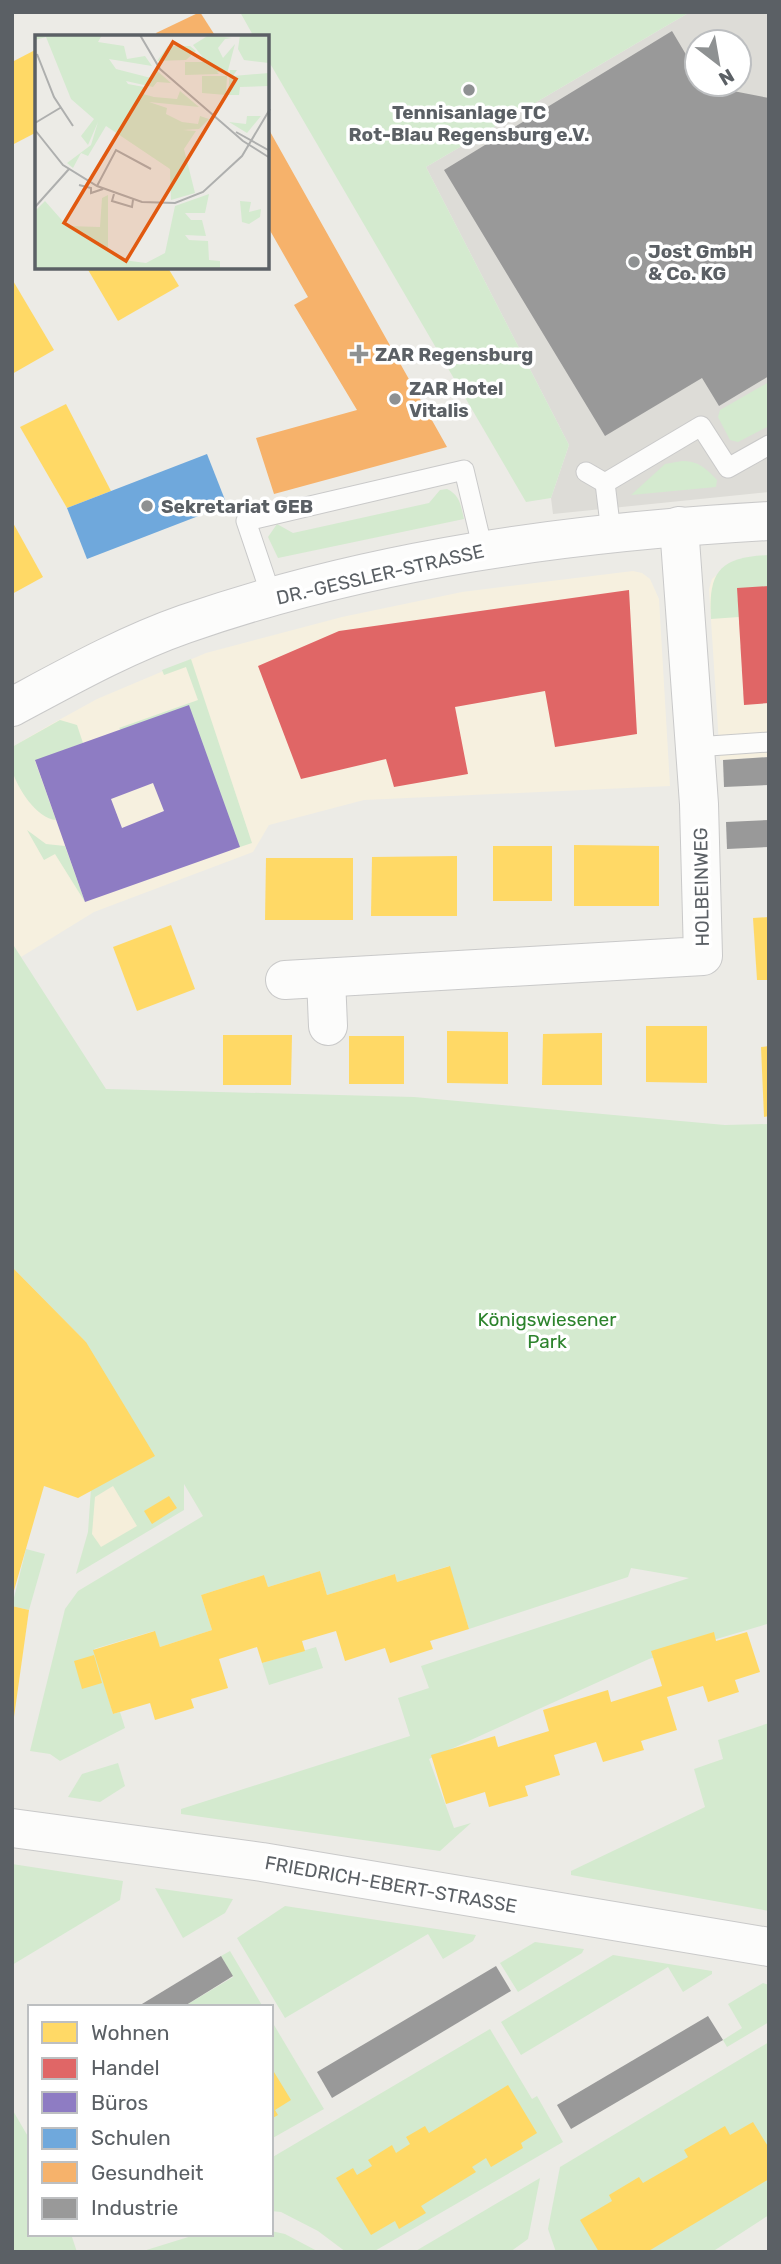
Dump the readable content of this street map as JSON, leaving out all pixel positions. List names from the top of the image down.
{
  "streets": {
    "street": ["DR.-GESSLER-STRASSE", "HOLBEINWEG", "FRIEDRICH-EBERT-STRASSE"]
  },
  "crossings": [
    ["DR.-GESSLER-STRASSE", "HOLBEINWEG"]
  ],
  "parks": ["Königswiesener Park"],
  "places": {
    "other": [
      "Tennisanlage TC Rot-Blau Regensburg e.V.",
      "Jost GmbH & Co. KG",
      "ZAR Hotel Vitalis",
      "Sekretariat GEB"
    ],
    "health": ["ZAR Regensburg"]
  },
  "legend": [
    "Wohnen",
    "Handel",
    "Büros",
    "Schulen",
    "Gesundheit",
    "Industrie"
  ],
  "north": "bottom right"
}
